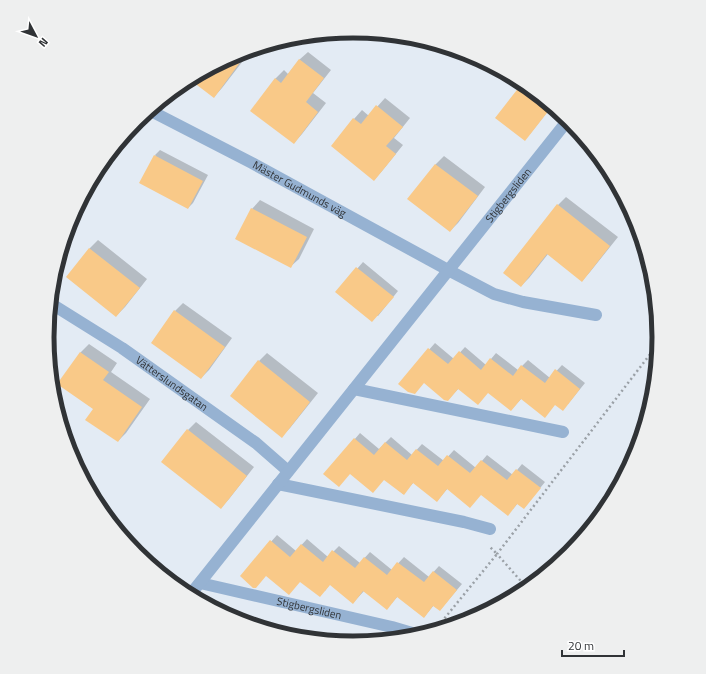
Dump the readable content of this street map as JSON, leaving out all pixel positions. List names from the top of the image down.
{
  "streets": {
    "street": ["Mäster Gudmunds väg", "Stigbergsliden", "Vätterslundsgatan"]
  },
  "crossings": [
    ["Mäster Gudmunds väg", "Stigbergsliden"],
    ["Stigbergsliden", "Vätterslundsgatan"]
  ],
  "scale_bar": "20 m",
  "north": "bottom right"
}
